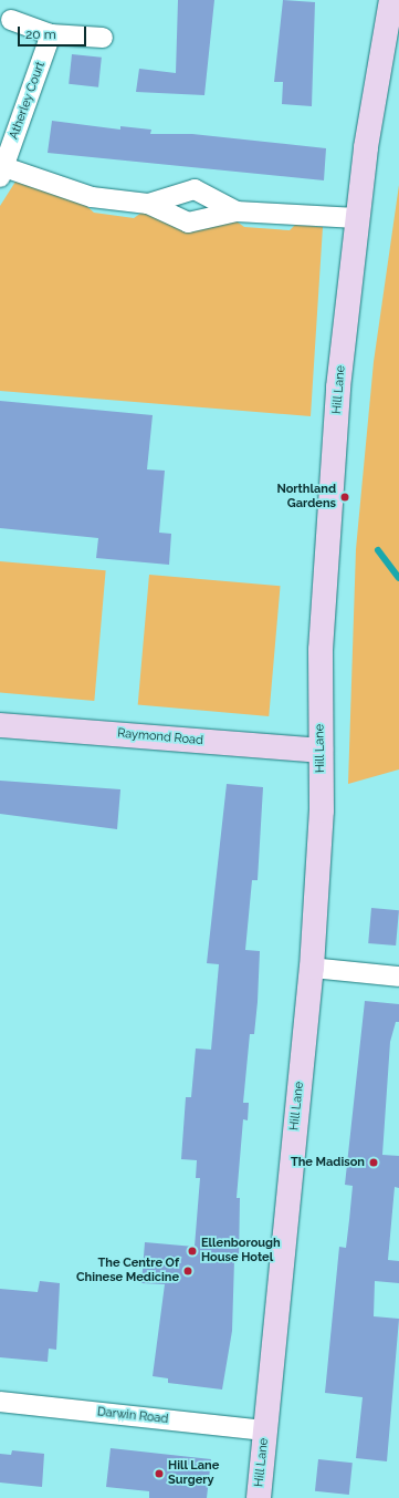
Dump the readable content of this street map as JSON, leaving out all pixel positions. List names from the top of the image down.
{
  "streets": {
    "street": [
      "Atherley Court",
      "Hill Lane",
      "Raymond Road",
      "Darwin Road"
    ]
  },
  "crossings": [
    ["Atherley Court", "Hill Lane"],
    ["Hill Lane", "Raymond Road"],
    ["Hill Lane", "Darwin Road"]
  ],
  "places": [
    "Northland Gardens",
    "The Madison",
    "Ellenborough House Hotel",
    "The Centre Of Chinese Medicine",
    "Hill Lane Surgery"
  ],
  "scale_bar": "20 m"
}
